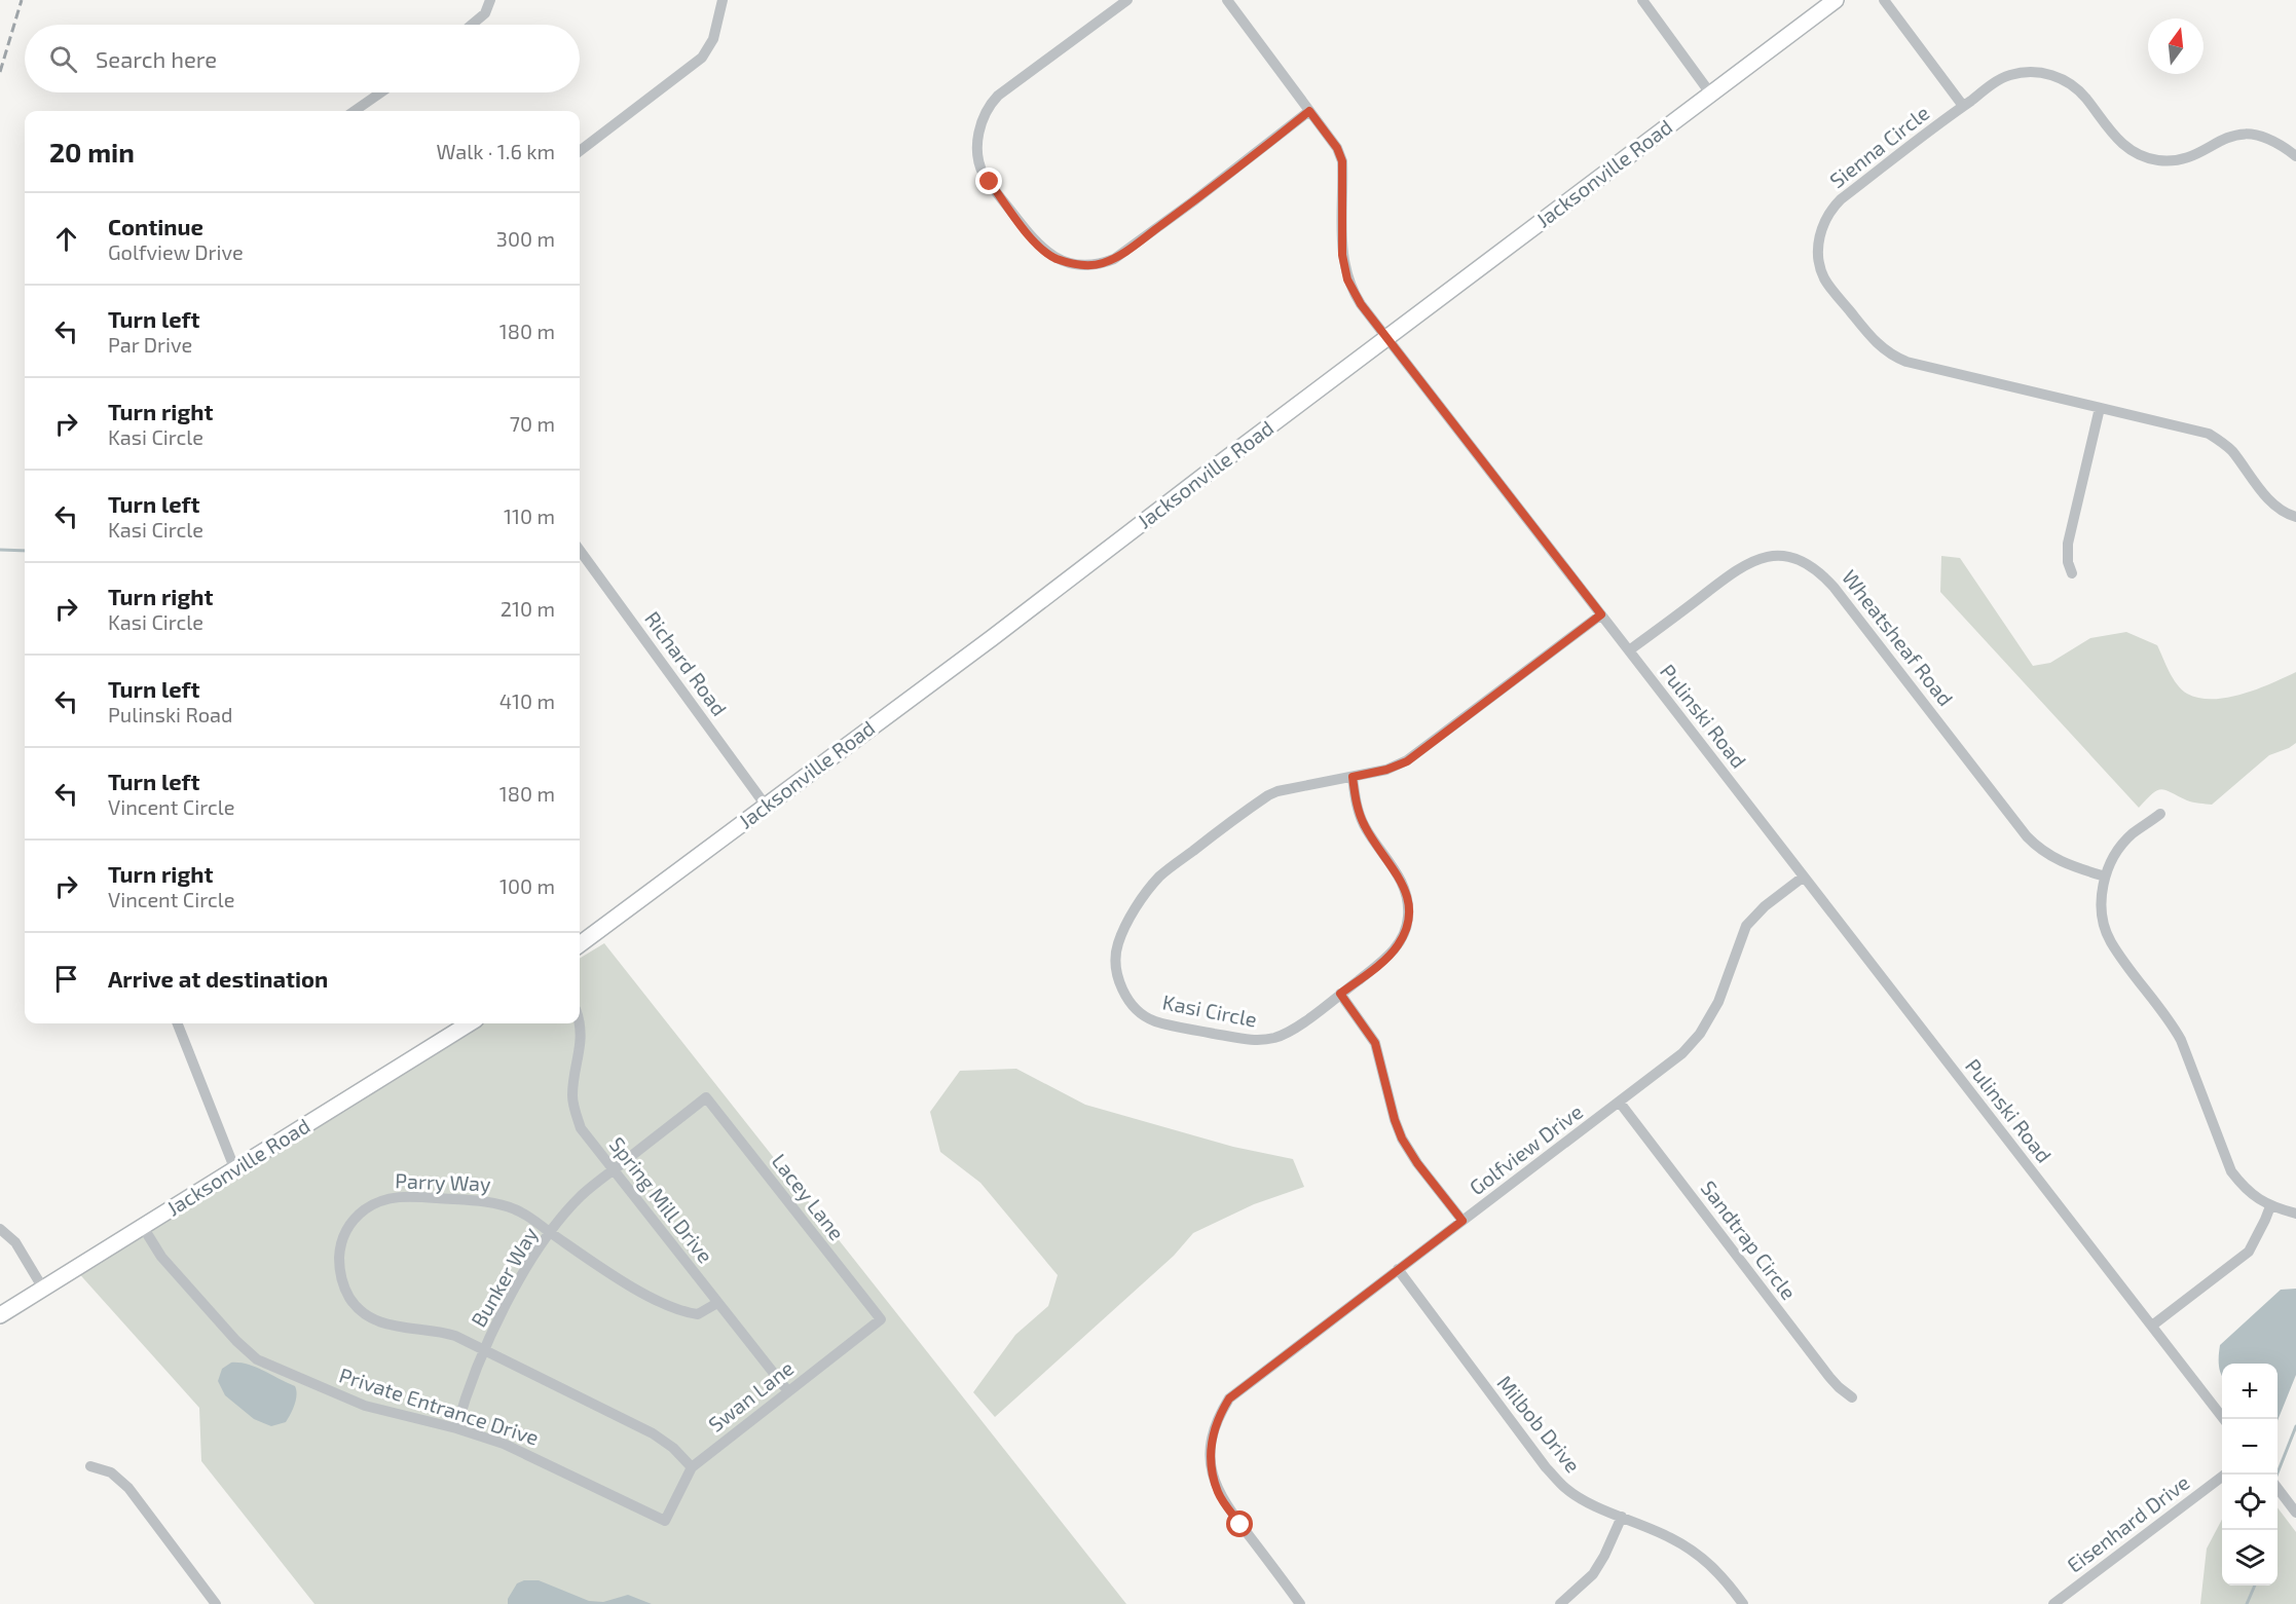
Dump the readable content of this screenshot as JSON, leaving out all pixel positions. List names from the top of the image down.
{
  "streets": {
    "main road": ["Jacksonville Road"],
    "street": [
      "Sienna Circle",
      "Wheatsheaf Road",
      "Richard Road",
      "Pulinski Road",
      "Kasi Circle",
      "Golfview Drive",
      "Parry Way",
      "Lacey Lane",
      "Spring Mill Drive",
      "Sandtrap Circle",
      "Bunker Way",
      "Swan Lane",
      "Private Entrance Drive",
      "Milbob Drive",
      "Eisenhard Drive"
    ]
  },
  "crossings": [
    ["Jacksonville Road", "Richard Road"],
    ["Jacksonville Road", "Pulinski Road"],
    ["Jacksonville Road", "Private Entrance Drive"],
    ["Wheatsheaf Road", "Pulinski Road"],
    ["Pulinski Road", "Kasi Circle"],
    ["Pulinski Road", "Golfview Drive"],
    ["Golfview Drive", "Sandtrap Circle"],
    ["Golfview Drive", "Milbob Drive"],
    ["Parry Way", "Spring Mill Drive"],
    ["Parry Way", "Bunker Way"],
    ["Parry Way", "Swan Lane"],
    ["Lacey Lane", "Bunker Way"],
    ["Lacey Lane", "Swan Lane"],
    ["Spring Mill Drive", "Bunker Way"],
    ["Spring Mill Drive", "Swan Lane"],
    ["Bunker Way", "Private Entrance Drive"],
    ["Swan Lane", "Private Entrance Drive"]
  ],
  "north": "top",
  "page": {
    "search": "Search here",
    "heading": ["20 min", "Walk · 1.6 km"],
    "list": [
      ["Continue", "Golfview Drive", "300 m"],
      ["Turn left", "Par Drive", "180 m"],
      ["Turn right", "Kasi Circle", "70 m"],
      ["Turn left", "Kasi Circle", "110 m"],
      ["Turn right", "Kasi Circle", "210 m"],
      ["Turn left", "Pulinski Road", "410 m"],
      ["Turn left", "Vincent Circle", "180 m"],
      ["Turn right", "Vincent Circle", "100 m"],
      "Arrive at destination"
    ],
    "map_buttons": ["+", "−"]
  }
}
